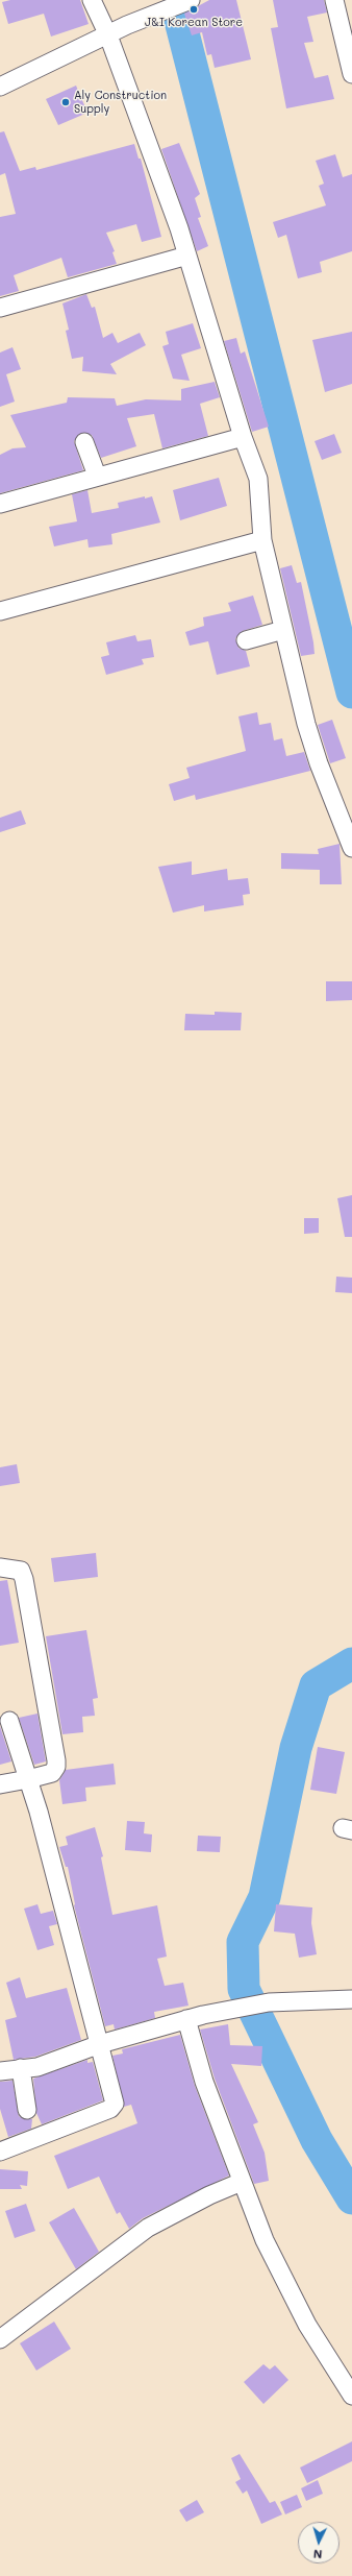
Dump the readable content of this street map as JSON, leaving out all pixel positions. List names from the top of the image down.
{
  "places": ["J&I Korean Store", "Aly Construction Supply"],
  "north": "bottom"
}
